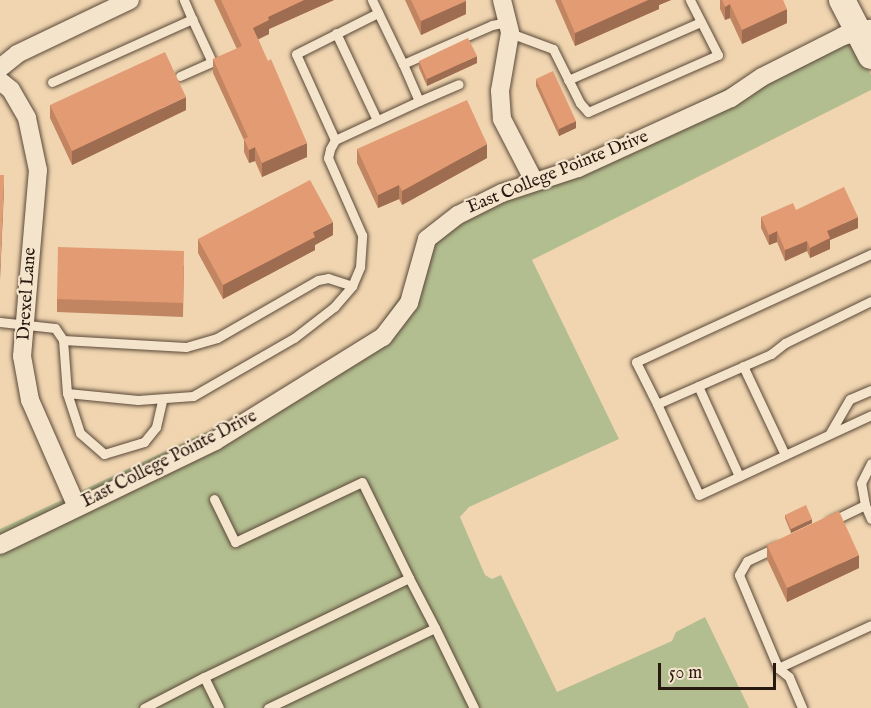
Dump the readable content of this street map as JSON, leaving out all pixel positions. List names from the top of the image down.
{
  "streets": {
    "street": ["East College Pointe Drive", "Drexel Lane"]
  },
  "crossings": [
    ["East College Pointe Drive", "Drexel Lane"]
  ],
  "scale_bar": "50 m"
}
